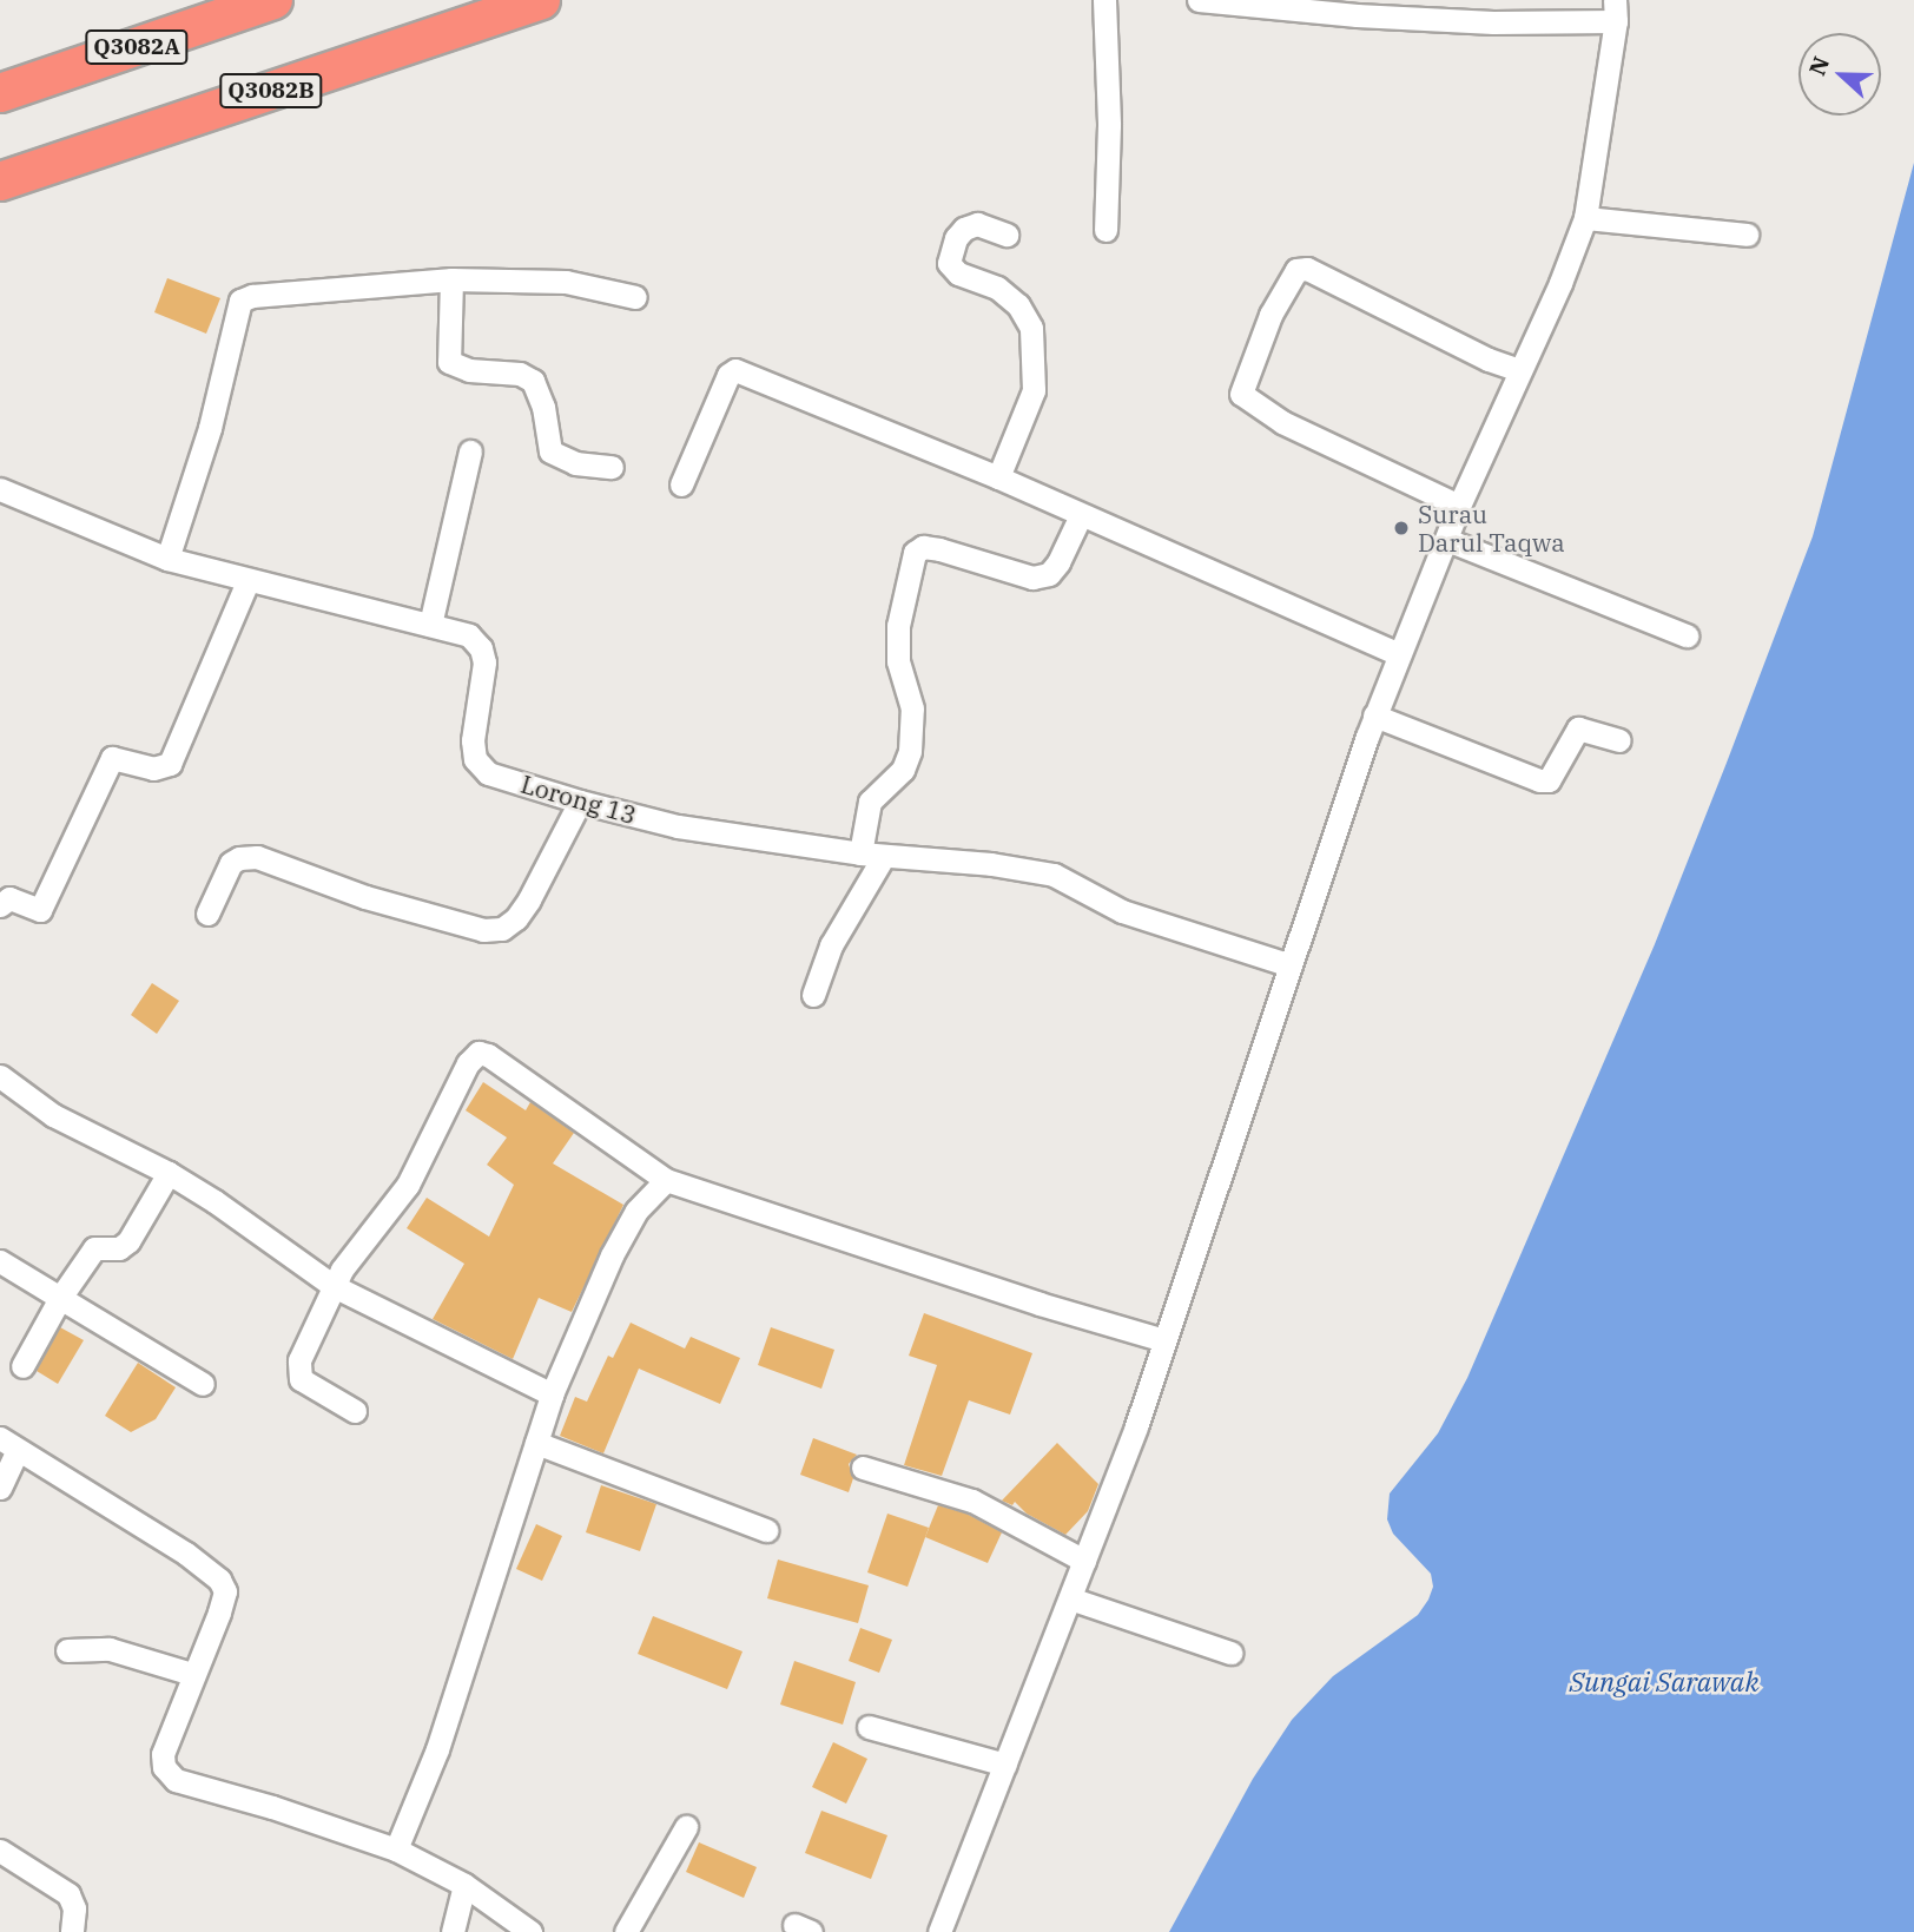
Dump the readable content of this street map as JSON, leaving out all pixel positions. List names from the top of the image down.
{
  "streets": {
    "highway": ["Q3082A", "Q3082B"],
    "street": ["Lorong 13"]
  },
  "water": ["Sungai Sarawak"],
  "places": ["Surau Darul Taqwa"],
  "north": "left"
}
